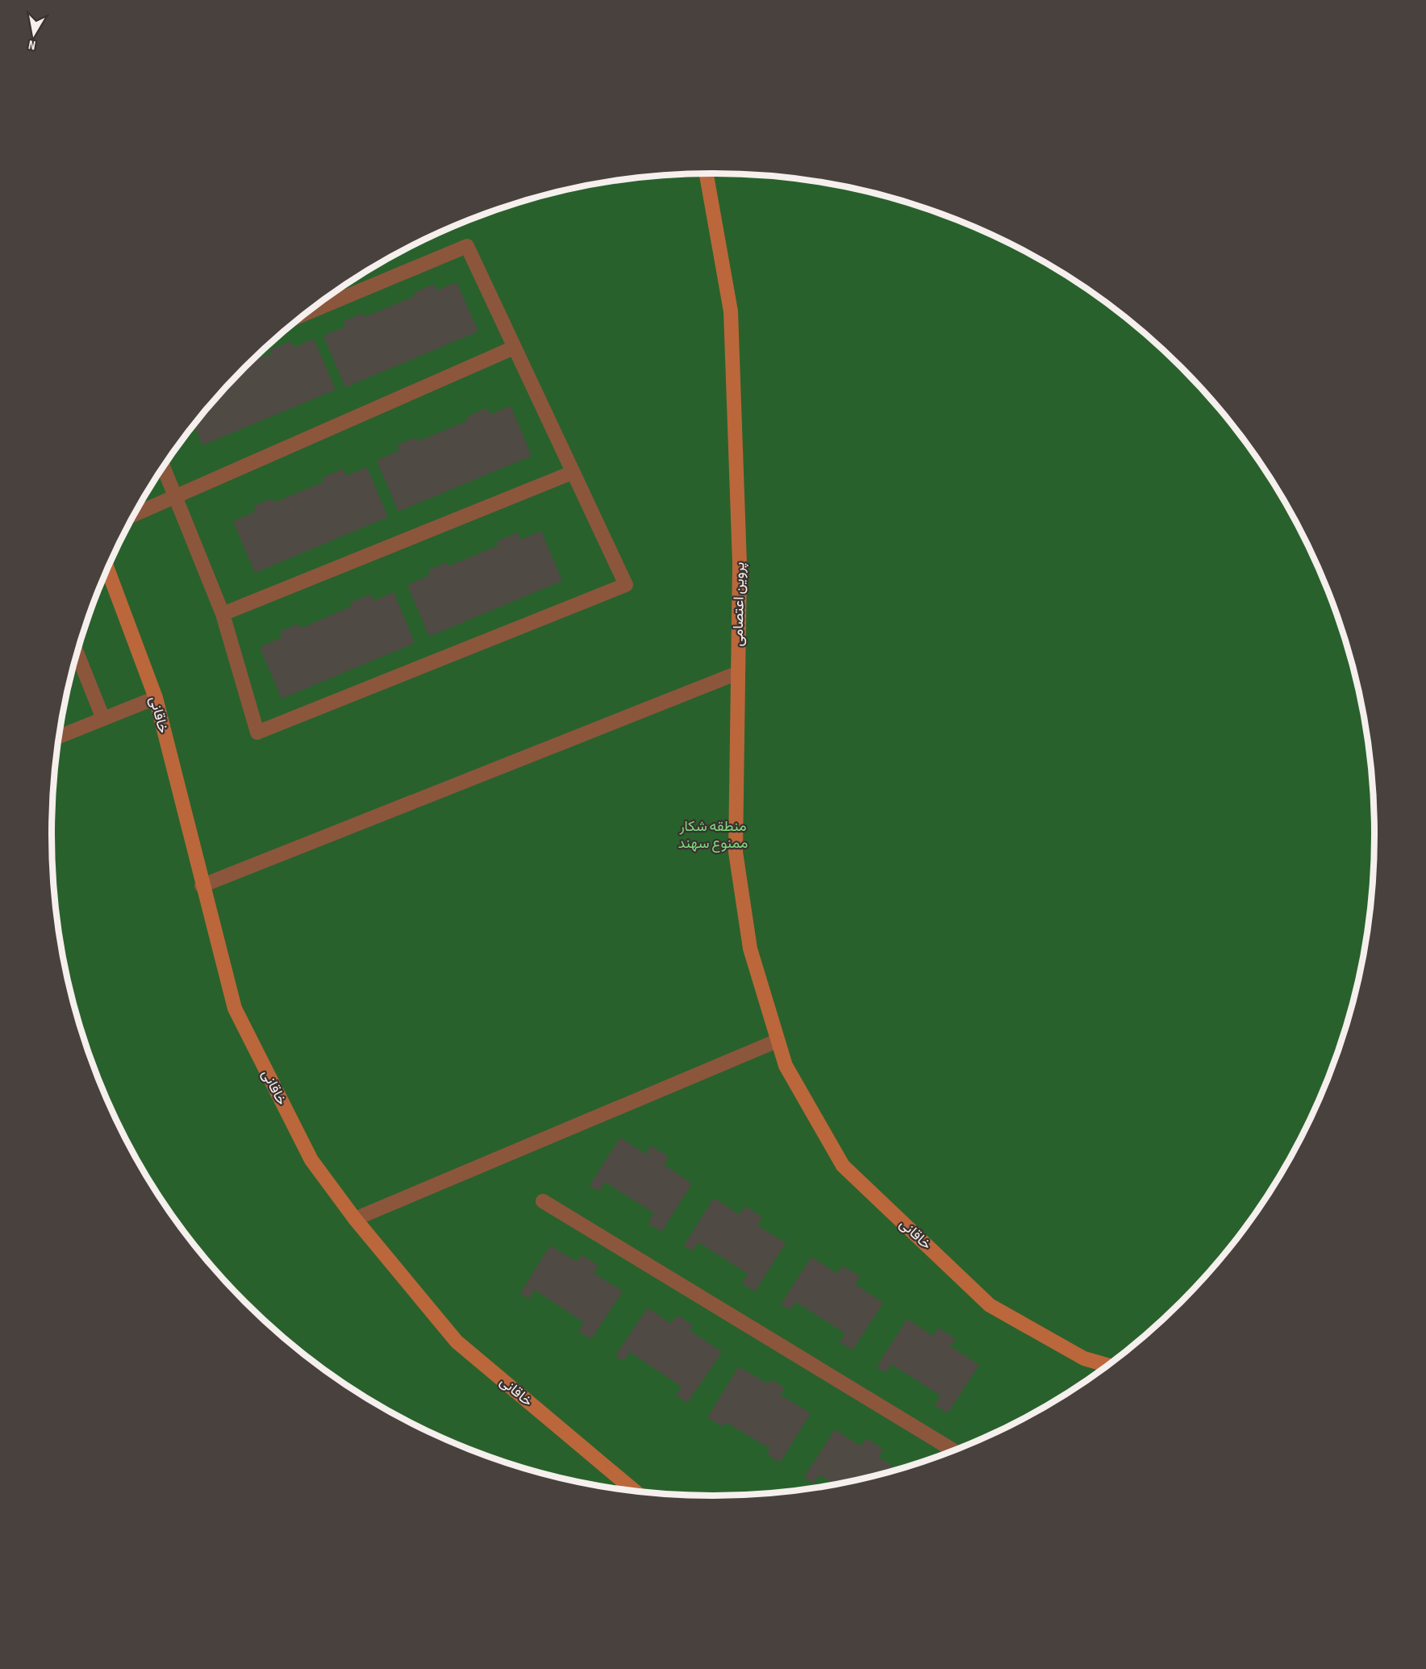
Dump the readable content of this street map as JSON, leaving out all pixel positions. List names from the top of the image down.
{
  "streets": {
    "street": ["پروین اعتصامی", "خاقانی"]
  },
  "crossings": [
    ["پروین اعتصامی", "خاقانی"]
  ],
  "parks": ["منطقه شکار ممنوع سهند"],
  "north": "bottom"
}
